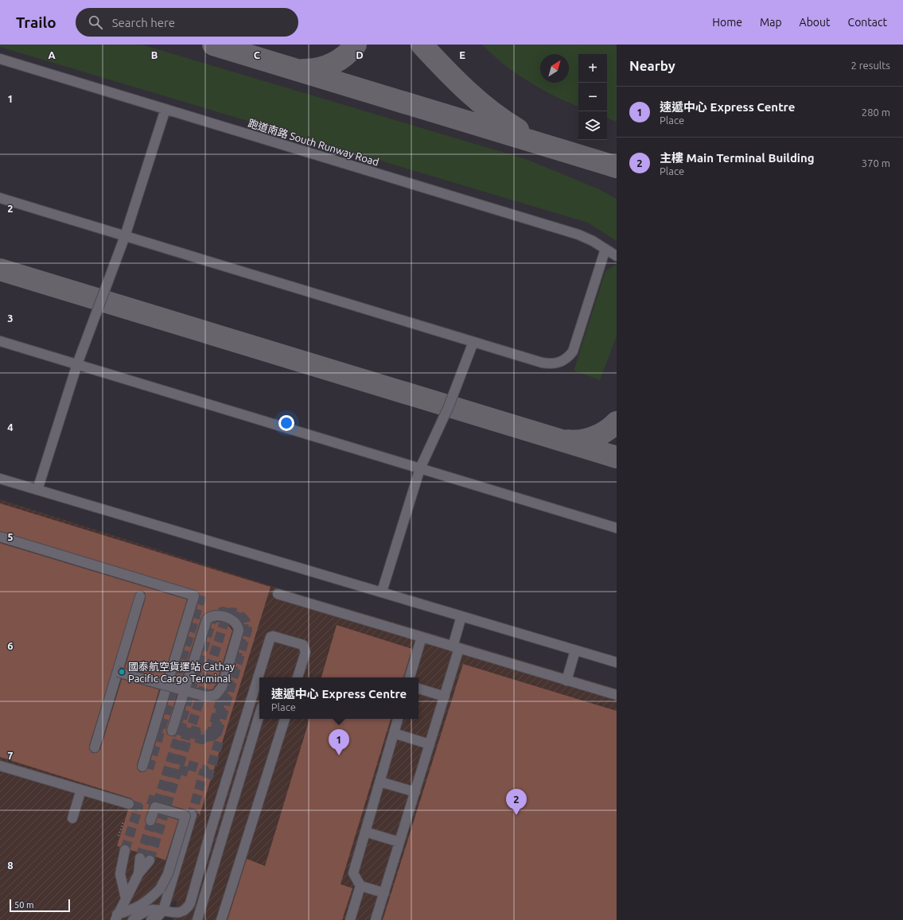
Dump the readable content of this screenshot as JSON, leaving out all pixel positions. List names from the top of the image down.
{
  "streets": {
    "lane": ["跑道南路 South Runway Road"]
  },
  "places": ["國泰航空貨運站 Cathay Pacific Cargo Terminal"],
  "scale_bar": "50 m",
  "north": "top right",
  "page": {
    "header": "Trailo",
    "search": "Search here",
    "nav": [
      "Home",
      "Map",
      "About",
      "Contact"
    ],
    "heading": ["Nearby", "2 results"],
    "map_buttons": ["+", "−"],
    "list": [
      {
        "mark": "1",
        "name": "速遞中心 Express Centre",
        "note": "Place",
        "value": "280 m"
      },
      {
        "mark": "2",
        "name": "主樓 Main Terminal Building",
        "note": "Place",
        "value": "370 m"
      }
    ],
    "popup": ["速遞中心 Express Centre", "Place"],
    "pins": ["1", "2"],
    "scale": "50 m"
  },
  "grid": {
    "columns": [
      "A",
      "B",
      "C",
      "D",
      "E"
    ],
    "rows": [
      "1",
      "2",
      "3",
      "4",
      "5",
      "6",
      "7",
      "8"
    ]
  }
}
